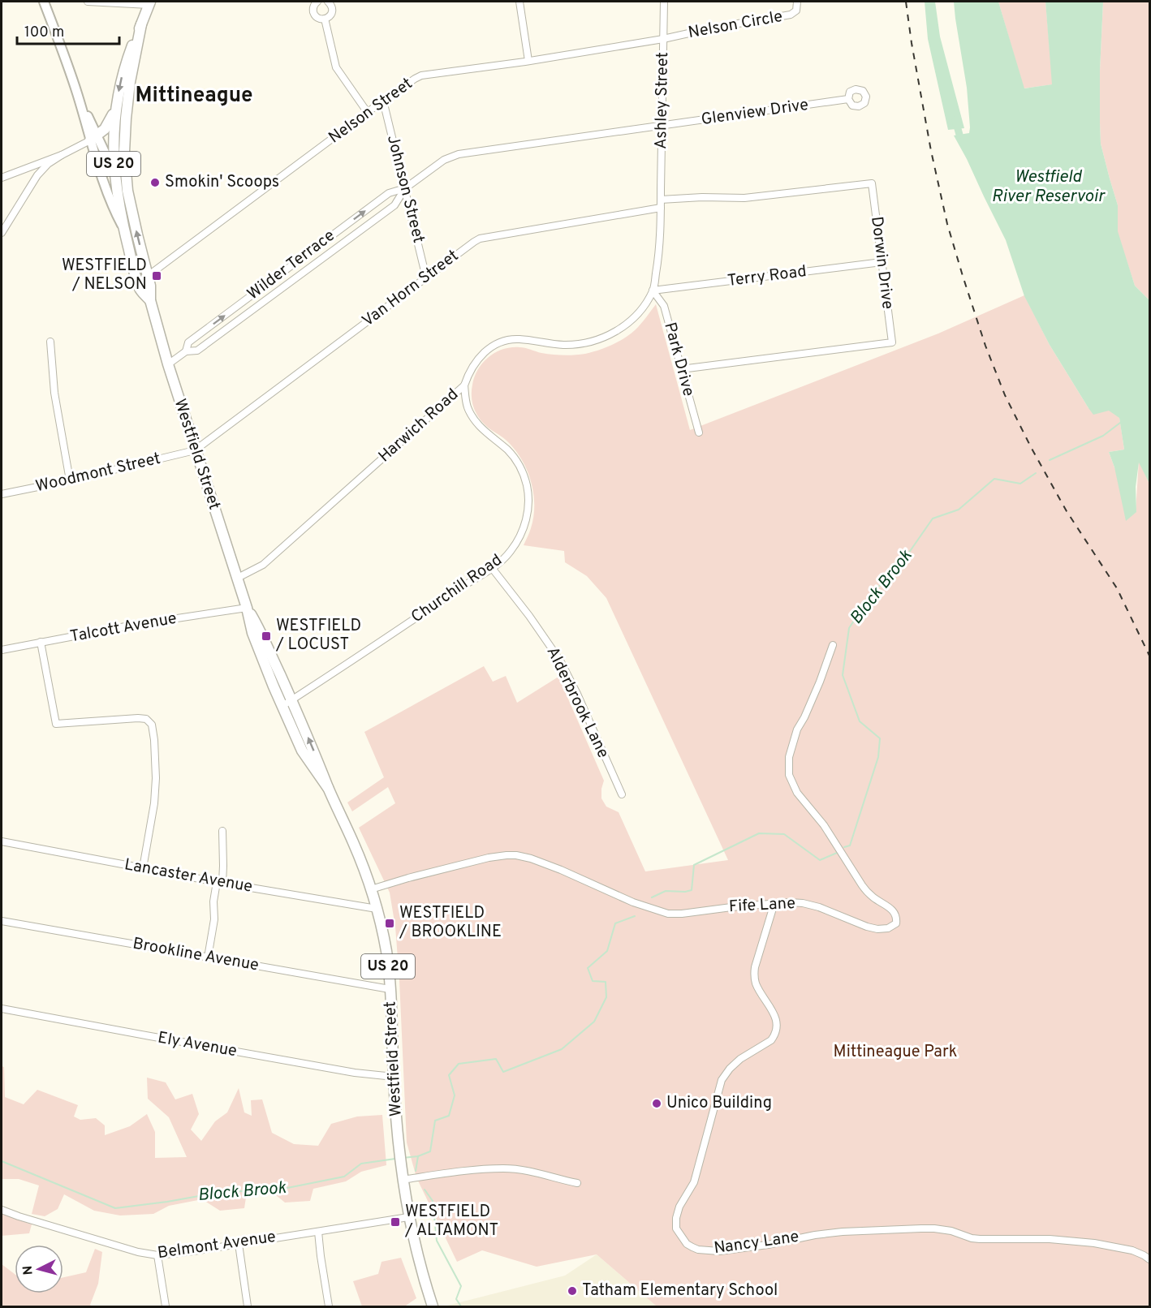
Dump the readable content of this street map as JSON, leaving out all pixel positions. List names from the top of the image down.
{
  "streets": {
    "main road": ["US 20", "Westfield Street"],
    "street": [
      "Nelson Circle",
      "Ashley Street",
      "Nelson Street",
      "Glenview Drive",
      "Johnson Street",
      "Dorwin Drive",
      "Wilder Terrace",
      "Terry Road",
      "Van Horn Street",
      "Park Drive",
      "Harwich Road",
      "Woodmont Street",
      "Churchill Road",
      "Talcott Avenue",
      "Alderbrook Lane",
      "Lancaster Avenue",
      "Fife Lane",
      "Brookline Avenue",
      "Ely Avenue",
      "Nancy Lane",
      "Belmont Avenue"
    ]
  },
  "crossings": [
    ["Nelson Circle", "Ashley Street"],
    ["Nelson Circle", "Nelson Street"],
    ["Ashley Street", "Nelson Street"],
    ["Ashley Street", "Glenview Drive"],
    ["Ashley Street", "Dorwin Drive"],
    ["Ashley Street", "Wilder Terrace"],
    ["Ashley Street", "Harwich Road"],
    ["Nelson Street", "Johnson Street"],
    ["Nelson Street", "Westfield Street"],
    ["Glenview Drive", "Wilder Terrace"],
    ["Johnson Street", "Wilder Terrace"],
    ["Johnson Street", "Van Horn Street"],
    ["Dorwin Drive", "Terry Road"],
    ["Dorwin Drive", "Park Drive"],
    ["Dorwin Drive", "Harwich Road"],
    ["Wilder Terrace", "Westfield Street"],
    ["Terry Road", "Park Drive"],
    ["Terry Road", "Harwich Road"],
    ["Van Horn Street", "Harwich Road"],
    ["Van Horn Street", "Westfield Street"],
    ["Van Horn Street", "Woodmont Street"],
    ["Park Drive", "Harwich Road"],
    ["Harwich Road", "Westfield Street"],
    ["Harwich Road", "Churchill Road"],
    ["Westfield Street", "Woodmont Street"],
    ["Westfield Street", "Churchill Road"],
    ["Westfield Street", "Talcott Avenue"],
    ["Westfield Street", "Lancaster Avenue"],
    ["Westfield Street", "Fife Lane"],
    ["Westfield Street", "Brookline Avenue"],
    ["Westfield Street", "Ely Avenue"],
    ["Westfield Street", "Belmont Avenue"],
    ["Churchill Road", "Alderbrook Lane"],
    ["Fife Lane", "Nancy Lane"]
  ],
  "districts": ["Mittineague"],
  "water": ["Westfield River Reservoir", "Block Brook"],
  "parks": ["Mittineague Park"],
  "places": {
    "other": ["Smokin' Scoops", "Unico Building", "Tatham Elementary School"],
    "transit": [
      "WESTFIELD / NELSON",
      "WESTFIELD / LOCUST",
      "WESTFIELD / BROOKLINE",
      "WESTFIELD / ALTAMONT"
    ]
  },
  "scale_bar": "100 m",
  "north": "left"
}
